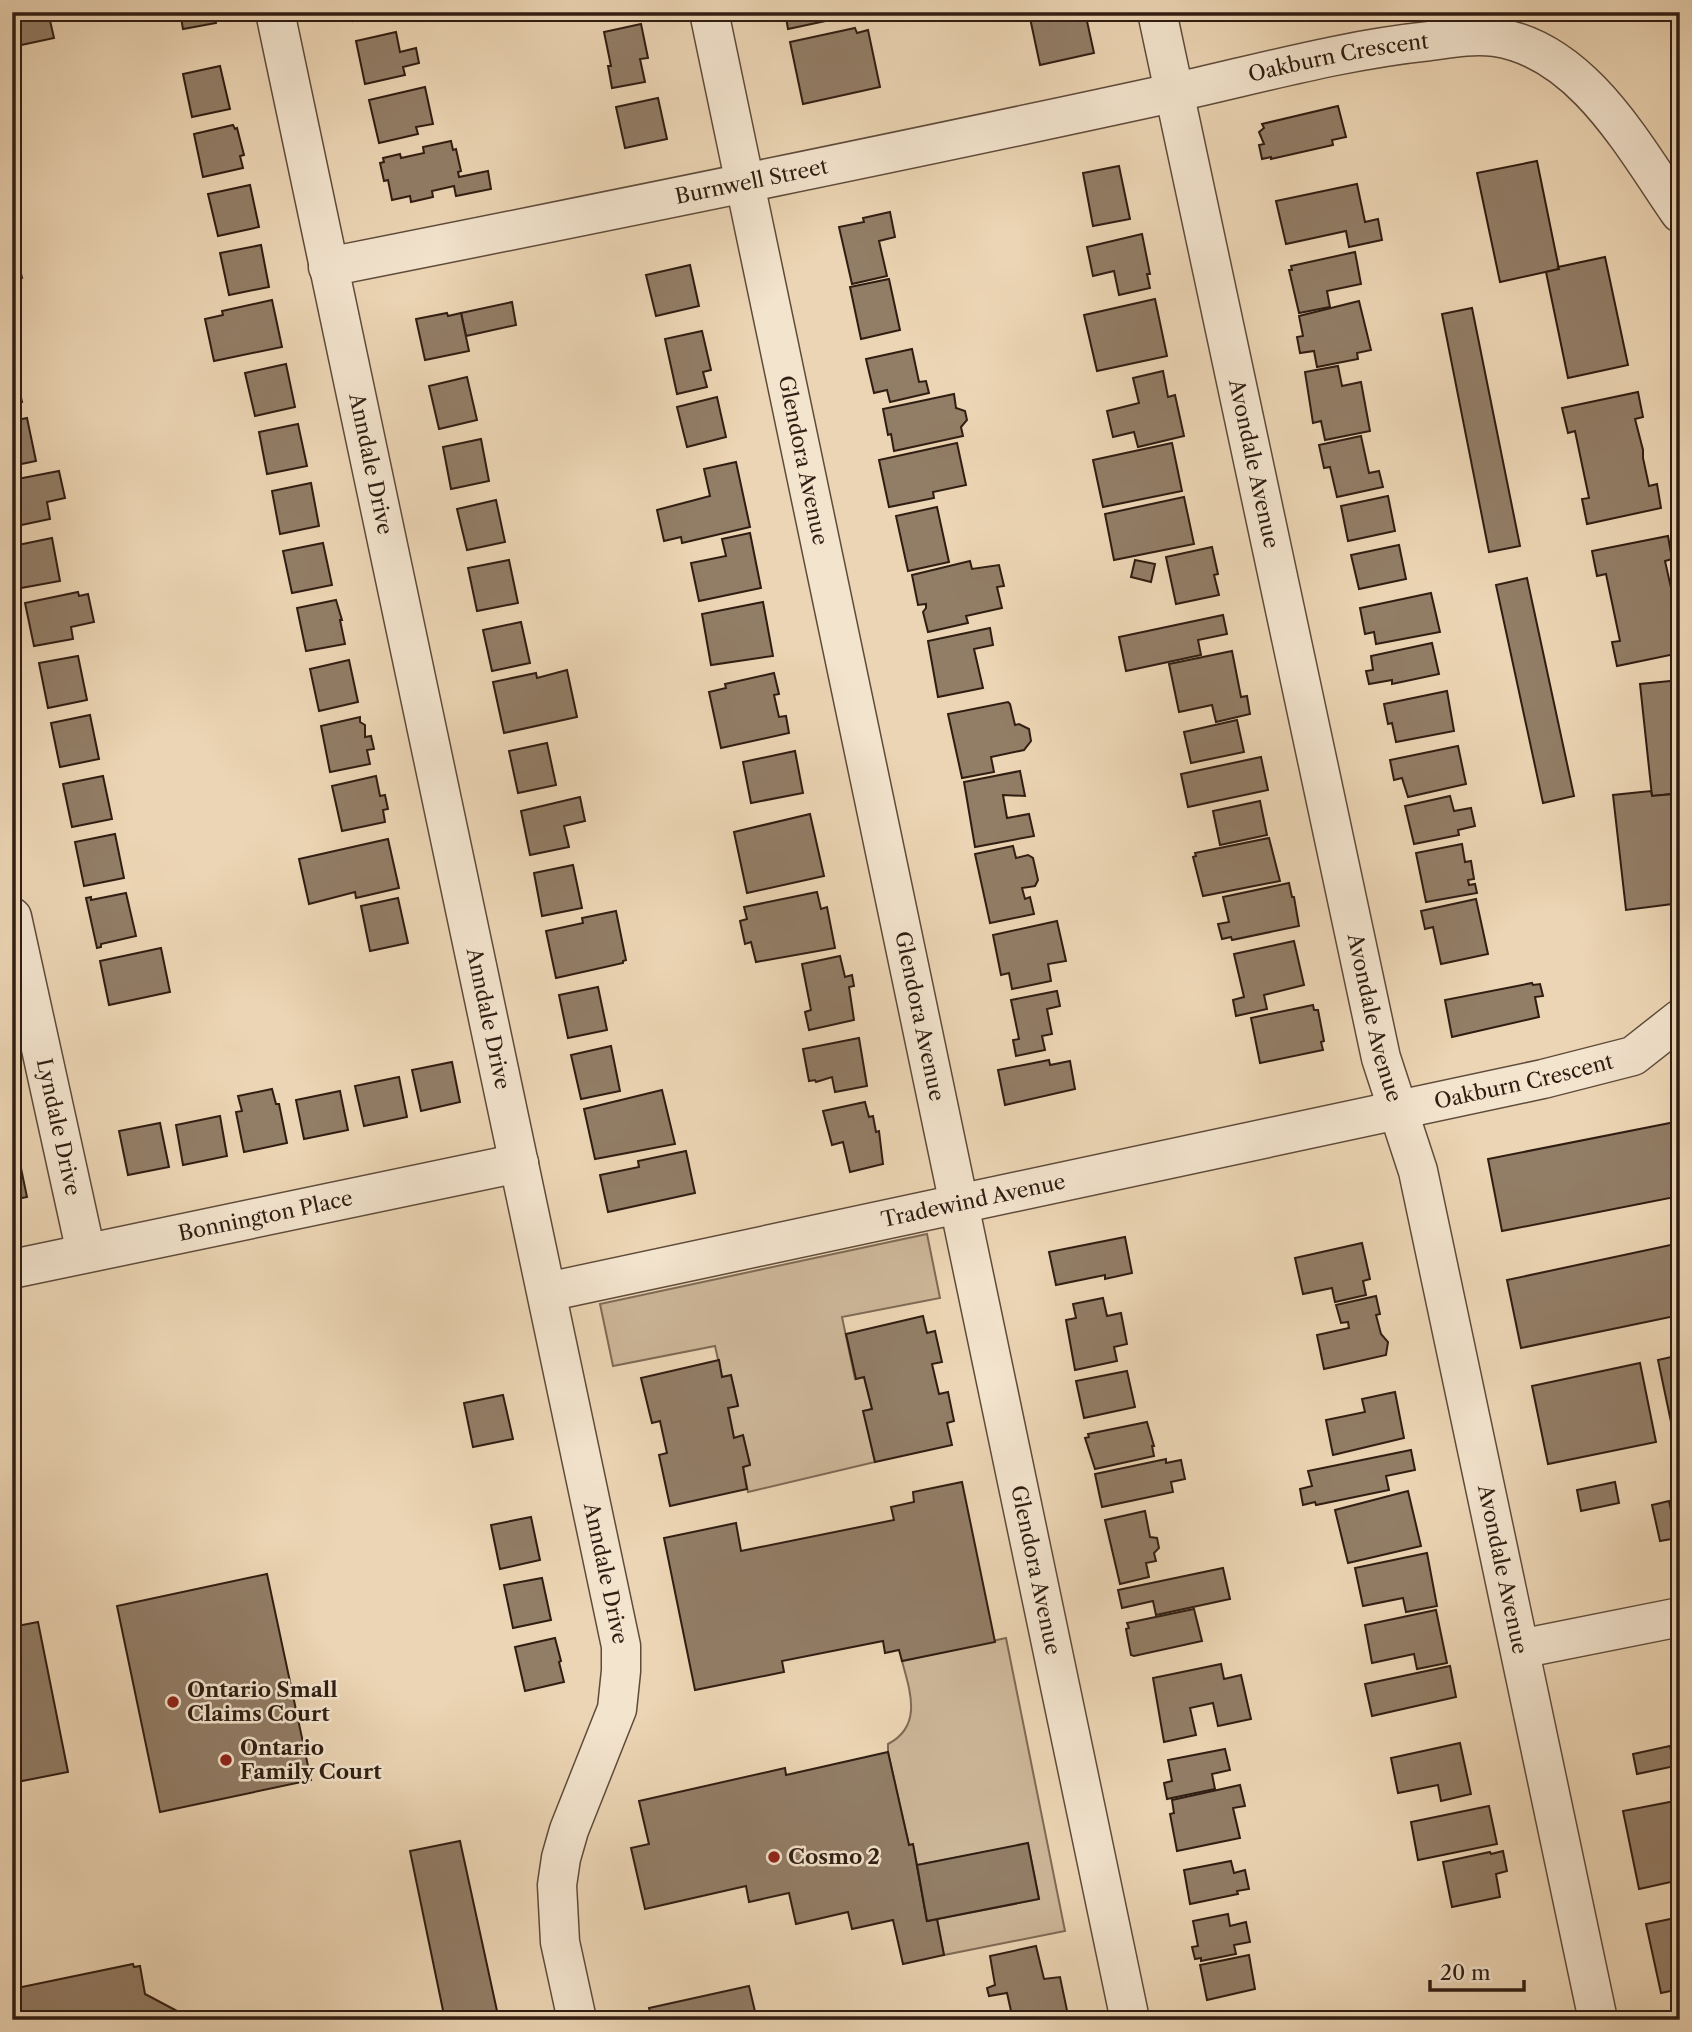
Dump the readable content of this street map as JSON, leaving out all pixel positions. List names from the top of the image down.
{
  "streets": {
    "street": [
      "Oakburn Crescent",
      "Burnwell Street",
      "Glendora Avenue",
      "Avondale Avenue",
      "Anndale Drive",
      "Lyndale Drive",
      "Tradewind Avenue",
      "Bonnington Place"
    ]
  },
  "crossings": [
    ["Oakburn Crescent", "Burnwell Street"],
    ["Oakburn Crescent", "Avondale Avenue"],
    ["Oakburn Crescent", "Tradewind Avenue"],
    ["Burnwell Street", "Glendora Avenue"],
    ["Burnwell Street", "Avondale Avenue"],
    ["Burnwell Street", "Anndale Drive"],
    ["Glendora Avenue", "Tradewind Avenue"],
    ["Avondale Avenue", "Tradewind Avenue"],
    ["Anndale Drive", "Tradewind Avenue"],
    ["Anndale Drive", "Bonnington Place"],
    ["Lyndale Drive", "Bonnington Place"]
  ],
  "places": ["Ontario Small Claims Court", "Ontario Family Court", "Cosmo 2"],
  "scale_bar": "20 m"
}
